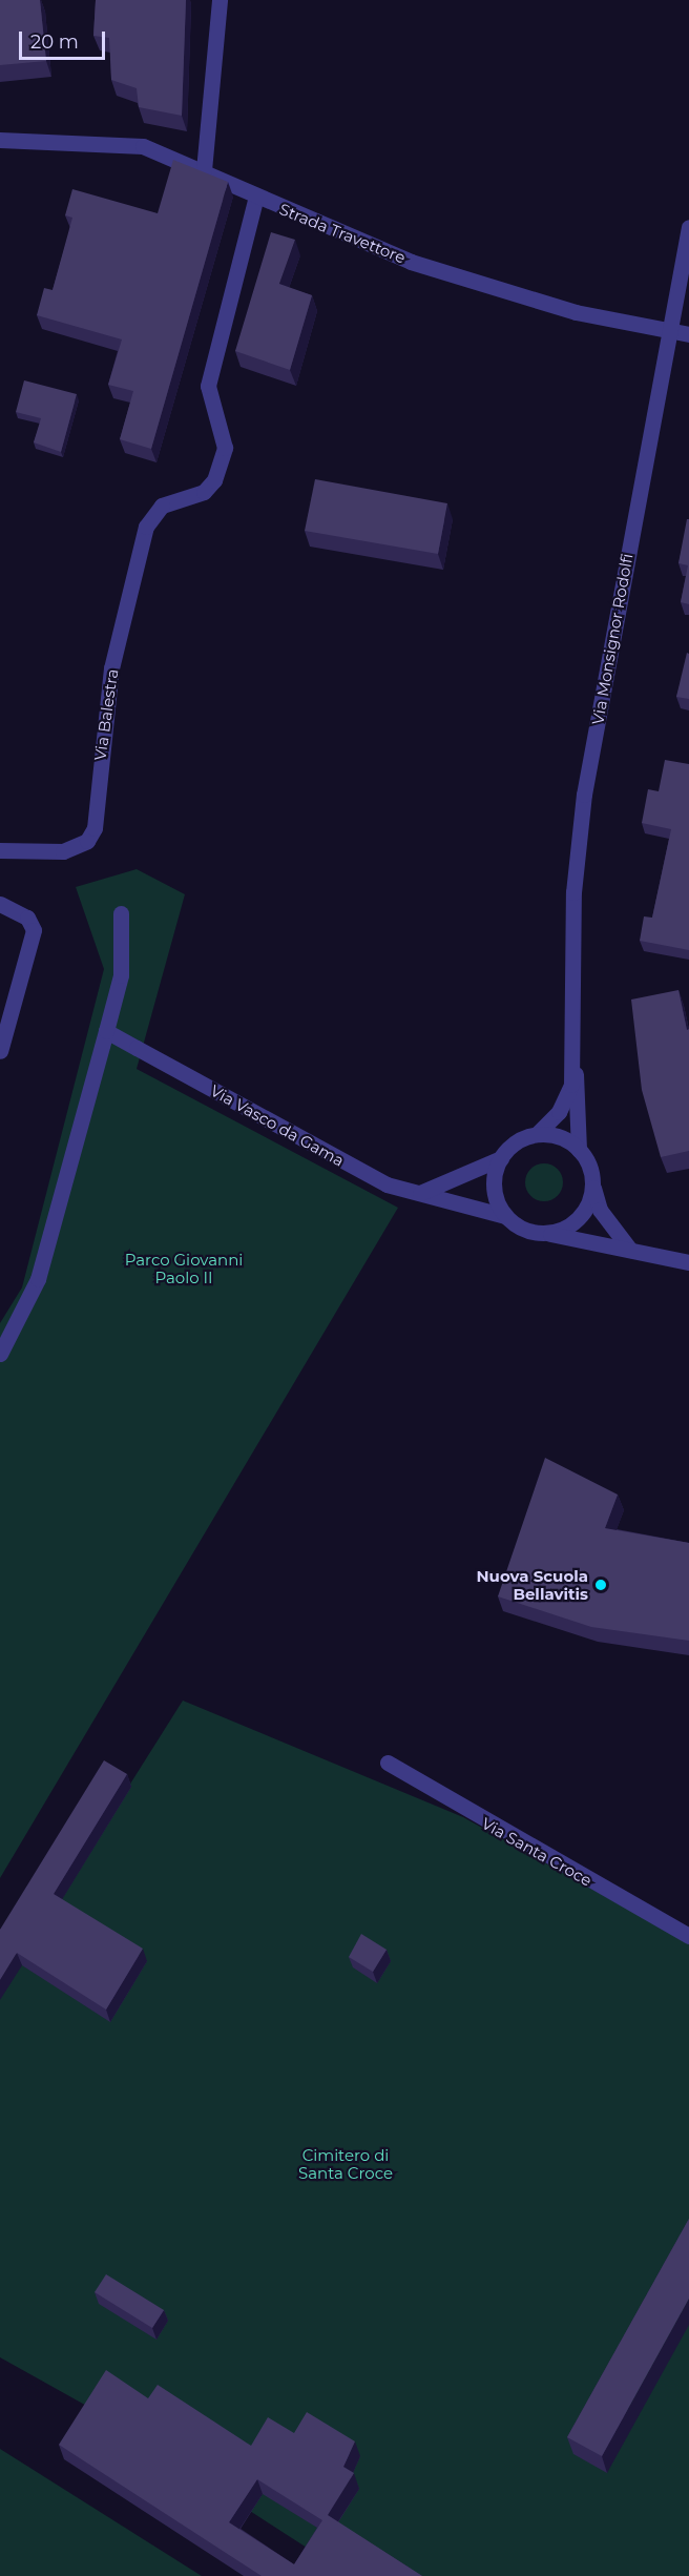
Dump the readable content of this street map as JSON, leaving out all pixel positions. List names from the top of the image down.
{
  "streets": {
    "street": [
      "Strada Travettore",
      "Via Monsignor Rodolfi",
      "Via Balestra",
      "Via Vasco da Gama",
      "Via Santa Croce"
    ]
  },
  "crossings": [
    ["Strada Travettore", "Via Monsignor Rodolfi"],
    ["Strada Travettore", "Via Balestra"],
    ["Via Monsignor Rodolfi", "Via Vasco da Gama"]
  ],
  "parks": ["Parco Giovanni Paolo II", "Cimitero di Santa Croce"],
  "places": ["Nuova Scuola Bellavitis"],
  "scale_bar": "20 m"
}
